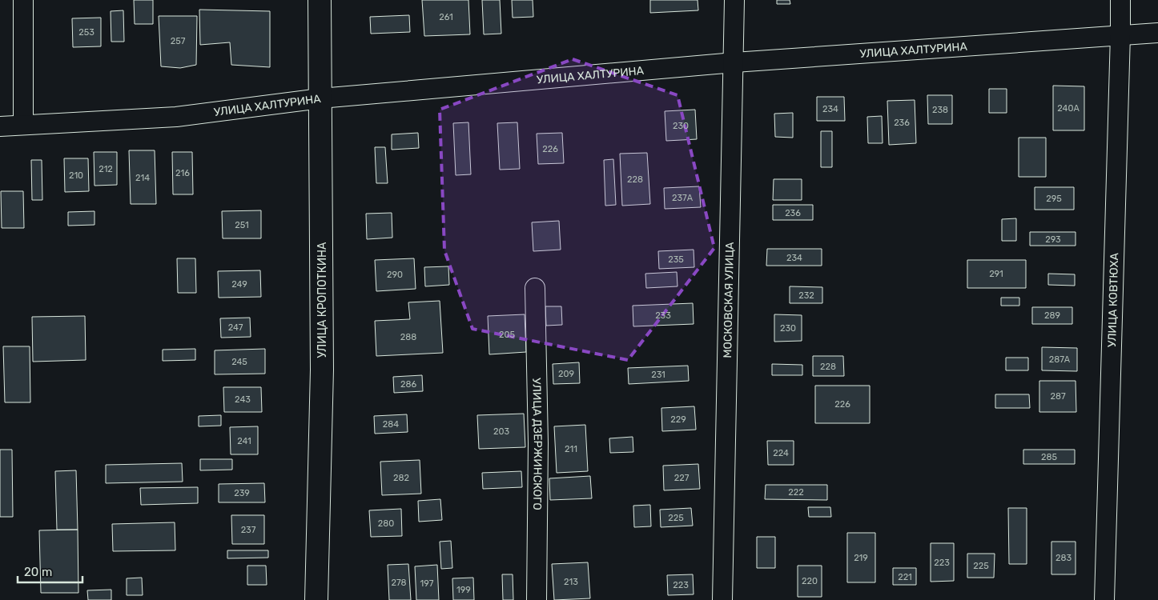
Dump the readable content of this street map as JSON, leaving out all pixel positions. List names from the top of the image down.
{
  "streets": {
    "main road": ["УЛИЦА КРОПОТКИНА"],
    "street": [
      "УЛИЦА ХАЛТУРИНА",
      "МОСКОВСКАЯ УЛИЦА",
      "УЛИЦА КОВТЮХА",
      "УЛИЦА ДЗЕРЖИНСКОГО"
    ]
  },
  "crossings": [
    ["УЛИЦА ХАЛТУРИНА", "УЛИЦА КРОПОТКИНА"],
    ["УЛИЦА ХАЛТУРИНА", "МОСКОВСКАЯ УЛИЦА"],
    ["УЛИЦА ХАЛТУРИНА", "УЛИЦА КОВТЮХА"]
  ],
  "house_numbers": [
    "261",
    "253",
    "257",
    "240А",
    "234",
    "238",
    "236",
    "230",
    "226",
    "212",
    "216",
    "210",
    "214",
    "228",
    "237А",
    "295",
    "236",
    "251",
    "293",
    "234",
    "235",
    "291",
    "290",
    "249",
    "232",
    "233",
    "289",
    "247",
    "230",
    "205",
    "288",
    "287А",
    "245",
    "228",
    "209",
    "231",
    "286",
    "287",
    "243",
    "226",
    "229",
    "284",
    "203",
    "241",
    "211",
    "224",
    "285",
    "282",
    "227",
    "222",
    "239",
    "225",
    "280",
    "237",
    "219",
    "283",
    "223",
    "225",
    "221",
    "220",
    "213",
    "278",
    "197",
    "223",
    "199"
  ],
  "scale_bar": "20 m"
}
